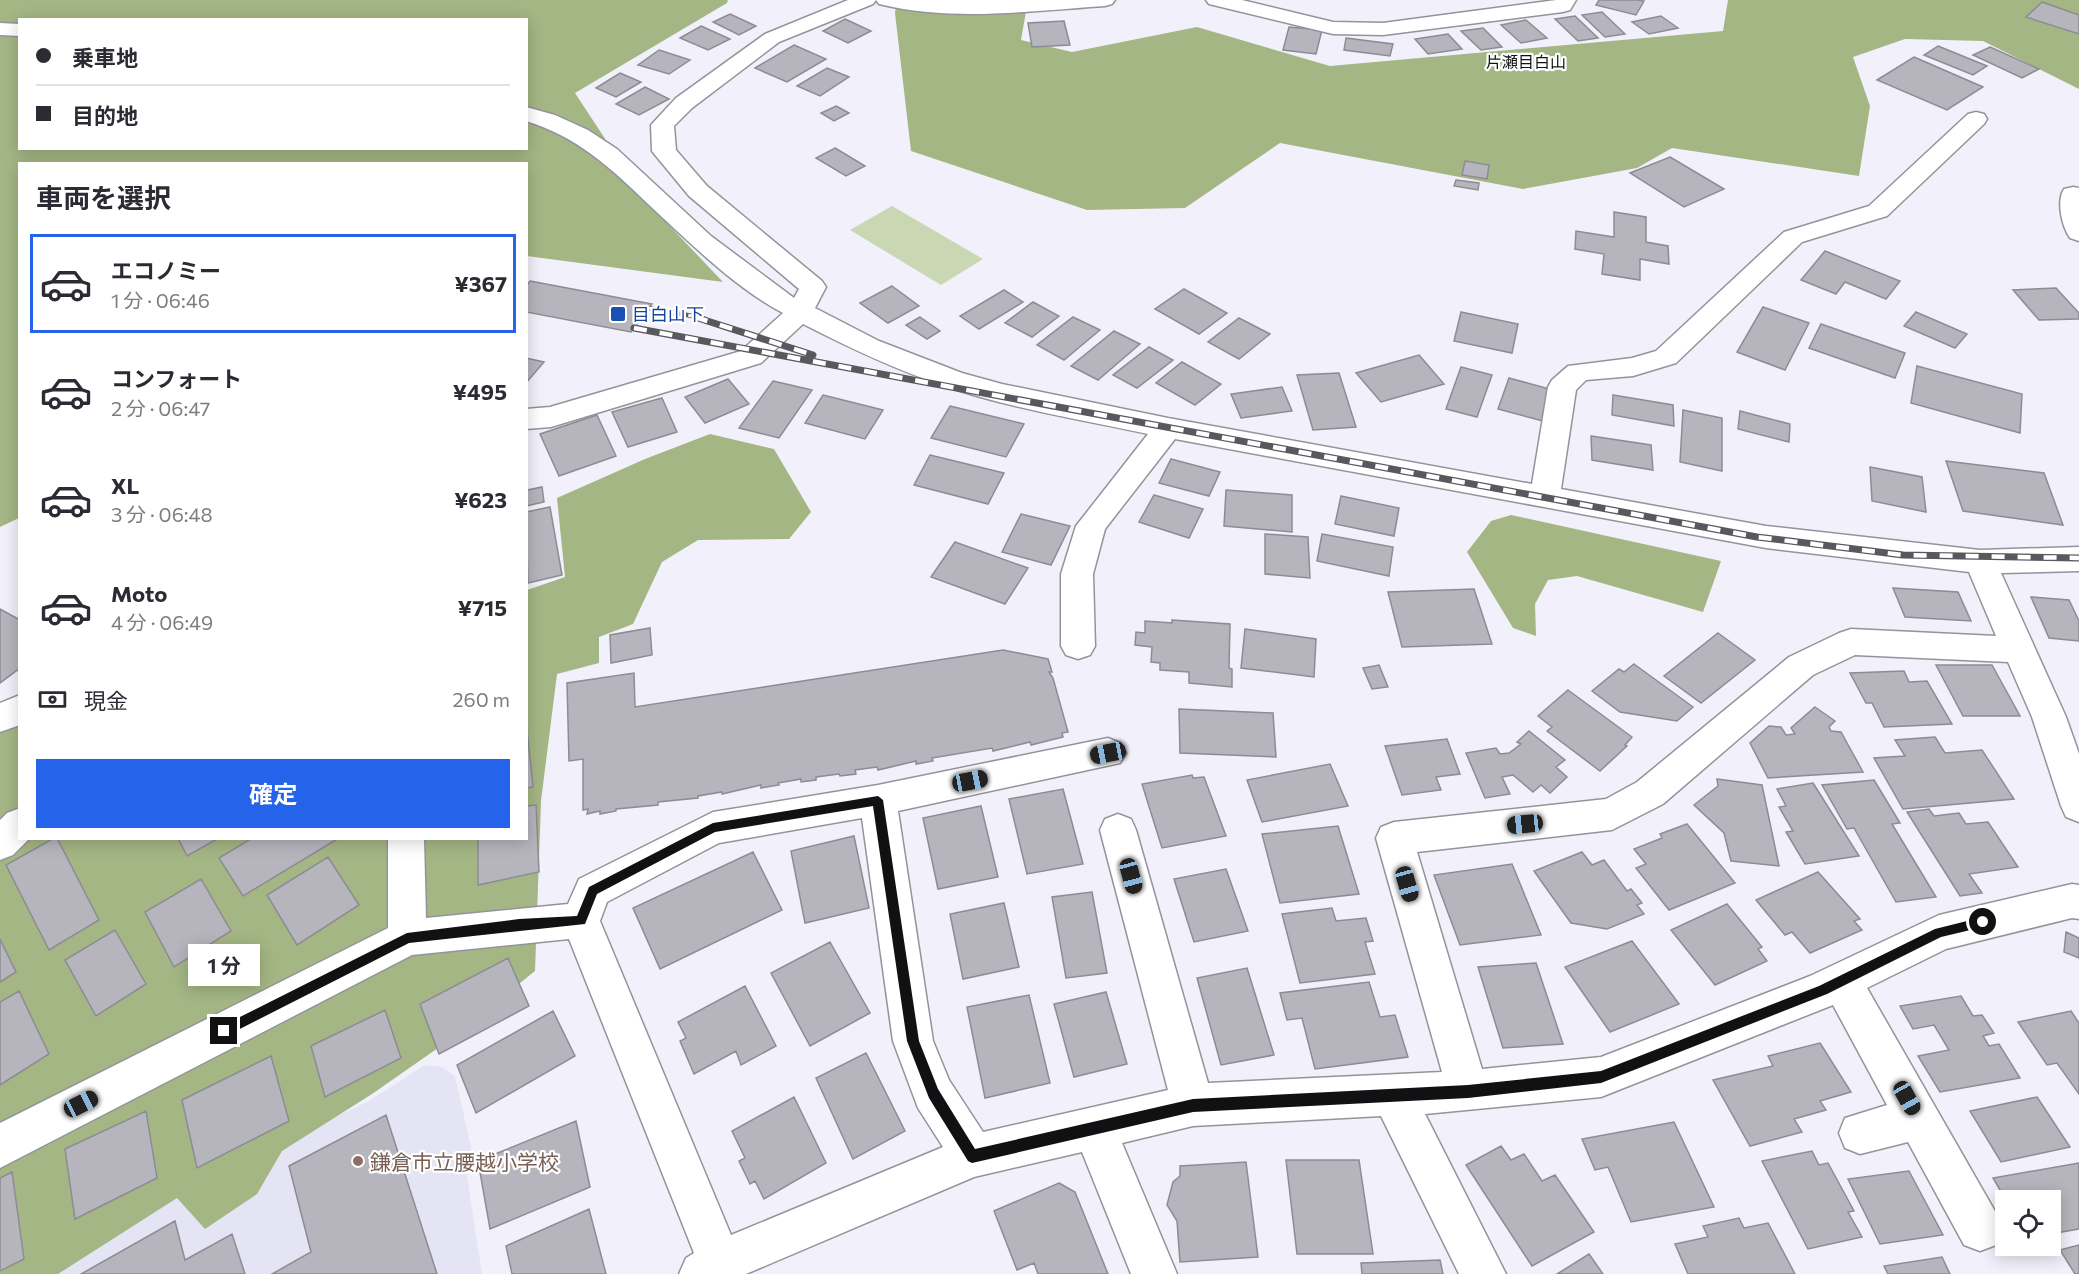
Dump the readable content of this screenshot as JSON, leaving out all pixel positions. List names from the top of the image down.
{
  "districts": ["片瀬目白山"],
  "places": {
    "transit": ["目白山下"],
    "other": ["鎌倉市立腰越小学校"]
  },
  "page": {
    "banner": ["乗車地", "目的地"],
    "heading": "車両を選択",
    "list": [
      {
        "name": "エコノミー",
        "note": "1 分 · 06:46",
        "value": "¥367"
      },
      {
        "name": "コンフォート",
        "note": "2 分 · 06:47",
        "value": "¥495"
      },
      {
        "name": "XL",
        "note": "3 分 · 06:48",
        "value": "¥623"
      },
      {
        "name": "Moto",
        "note": "4 分 · 06:49",
        "value": "¥715"
      }
    ],
    "pay": ["現金", "260 m"],
    "buttons": "確定",
    "bubble": "1 分"
  }
}
